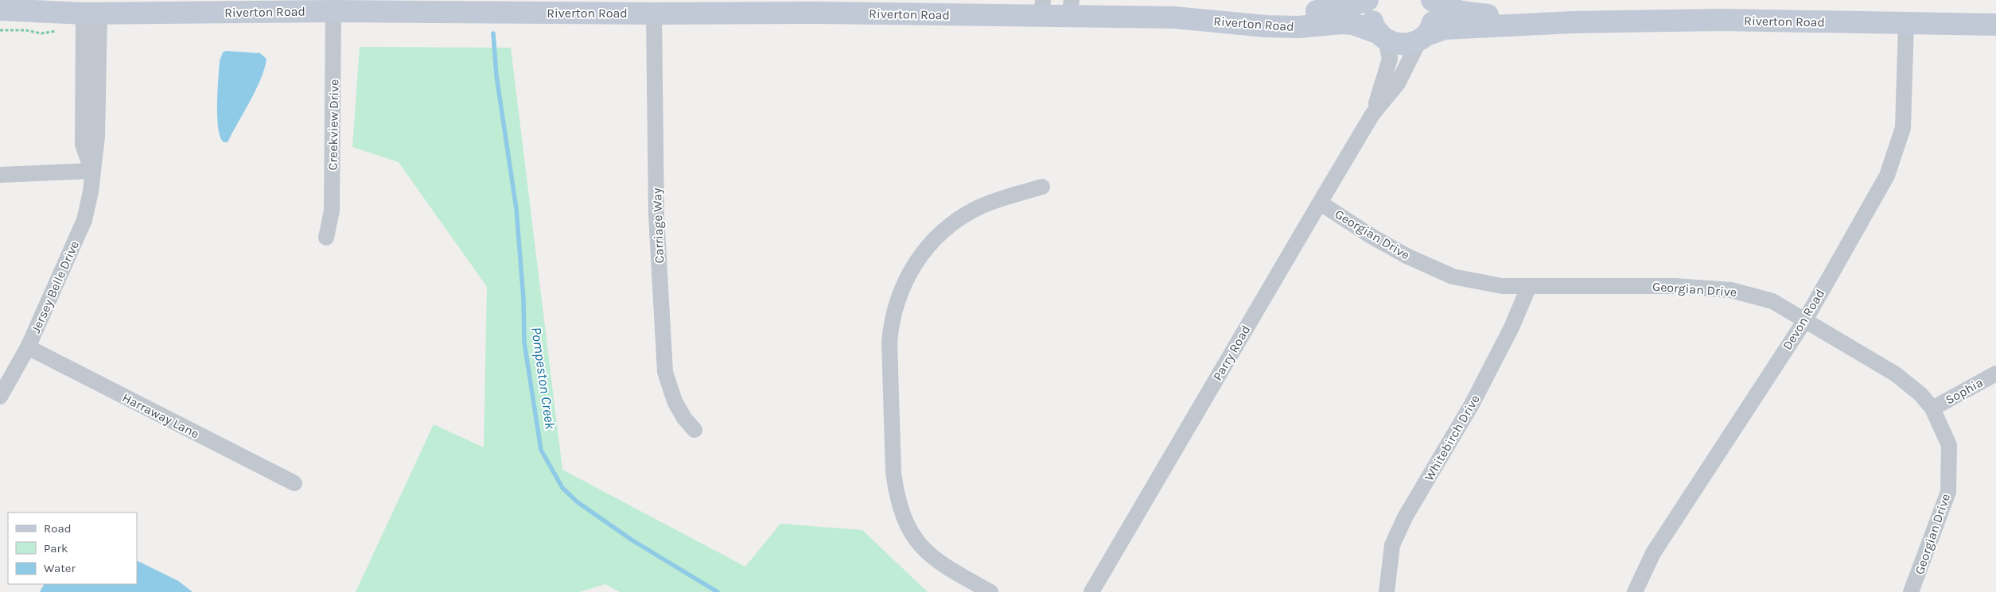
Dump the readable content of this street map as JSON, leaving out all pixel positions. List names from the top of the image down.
{
  "streets": {
    "main road": ["Riverton Road"],
    "street": [
      "Creekview Drive",
      "Carriage Way",
      "Georgian Drive",
      "Jersey Belle Drive",
      "Devon Road",
      "Parry Road",
      "Sophia",
      "Harraway Lane",
      "Whitebirch Drive"
    ]
  },
  "crossings": [
    ["Riverton Road", "Creekview Drive"],
    ["Riverton Road", "Carriage Way"],
    ["Riverton Road", "Jersey Belle Drive"],
    ["Riverton Road", "Devon Road"],
    ["Riverton Road", "Parry Road"],
    ["Georgian Drive", "Devon Road"],
    ["Georgian Drive", "Parry Road"],
    ["Georgian Drive", "Sophia"],
    ["Georgian Drive", "Whitebirch Drive"],
    ["Jersey Belle Drive", "Harraway Lane"]
  ],
  "water": ["Pompeston Creek"],
  "legend": ["Road", "Park", "Water"]
}
